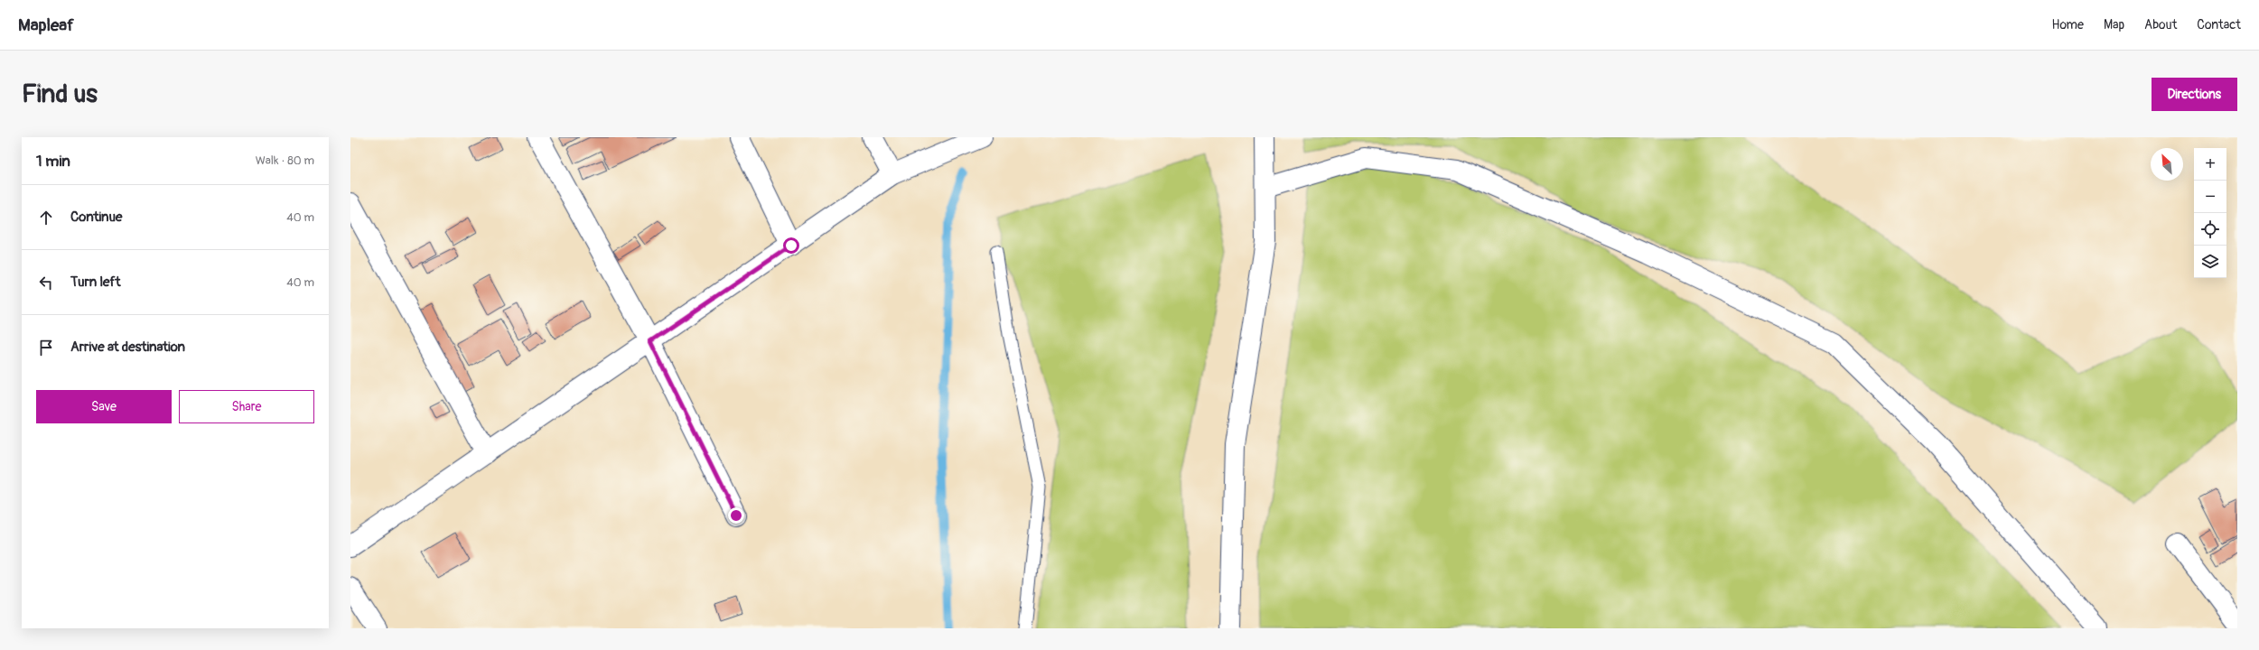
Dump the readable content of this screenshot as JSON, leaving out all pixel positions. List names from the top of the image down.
{
  "north": "top left",
  "page": {
    "header": "Mapleaf",
    "nav": [
      "Home",
      "Map",
      "About",
      "Contact"
    ],
    "buttons": [
      "Directions",
      ["Save", "Share"]
    ],
    "title": "Find us",
    "heading": ["1 min", "Walk · 80 m"],
    "map_buttons": ["+", "−"],
    "list": [
      ["Continue", "40 m"],
      ["Turn left", "40 m"],
      "Arrive at destination"
    ]
  }
}
